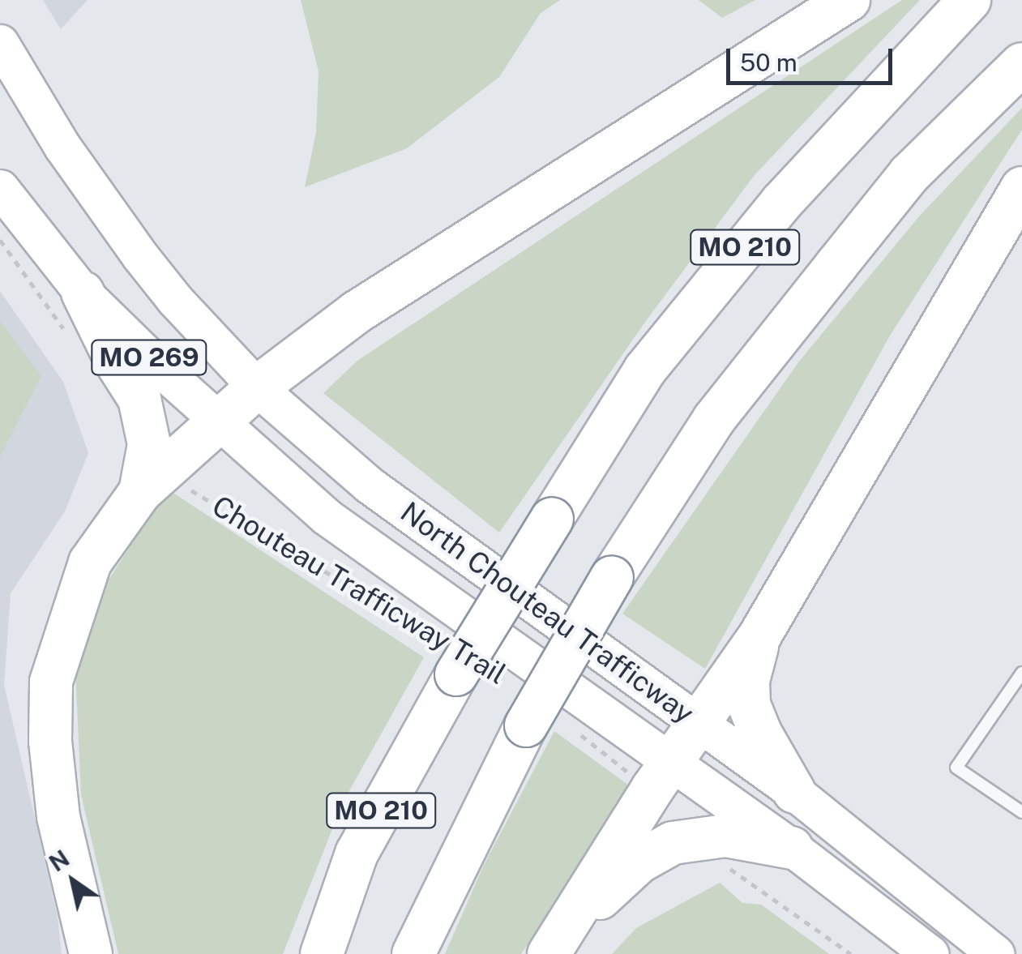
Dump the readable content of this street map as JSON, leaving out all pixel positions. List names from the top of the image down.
{
  "streets": {
    "highway": ["MO 210"],
    "main road": ["MO 269", "North Chouteau Trafficway"],
    "path": ["Chouteau Trafficway Trail"]
  },
  "crossings": [
    ["MO 210", "Chouteau Trafficway Trail"]
  ],
  "scale_bar": "50 m",
  "north": "top left"
}
